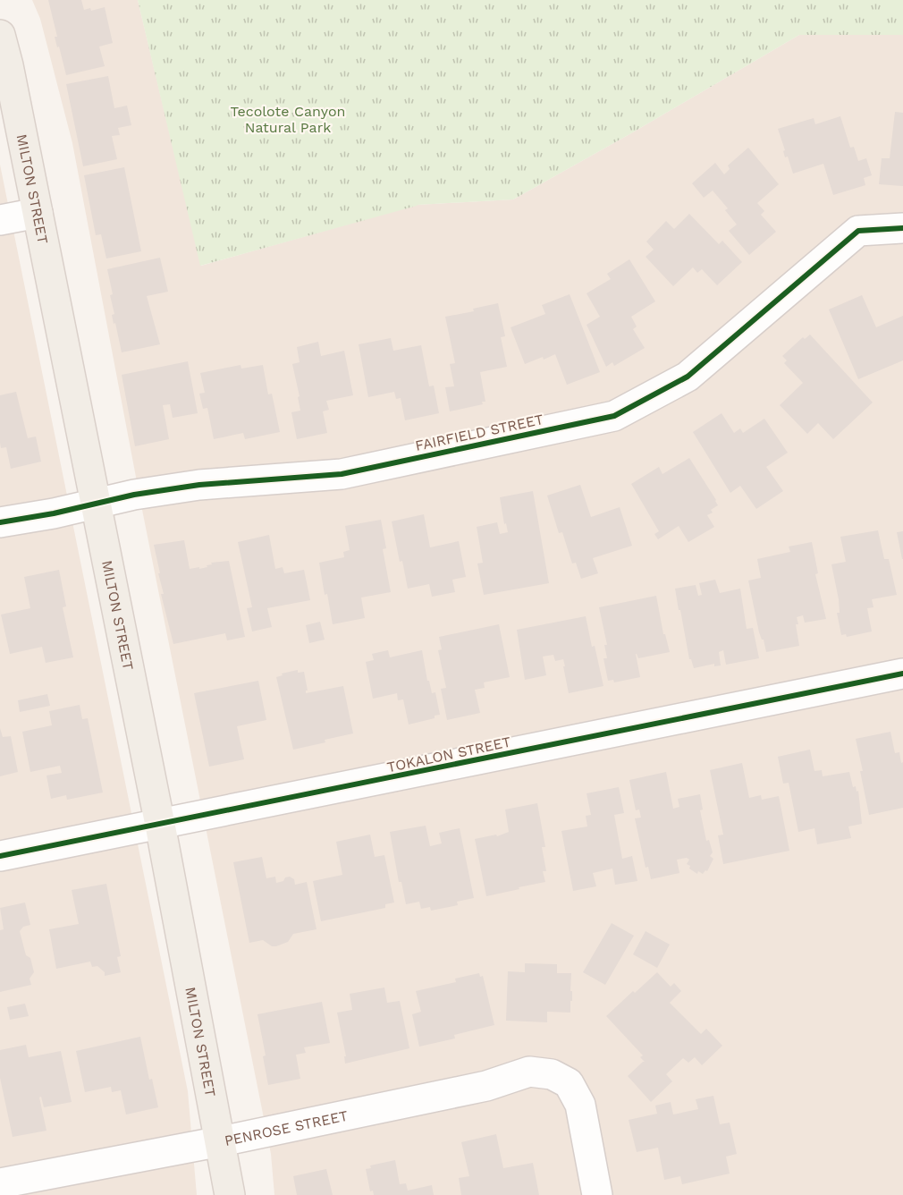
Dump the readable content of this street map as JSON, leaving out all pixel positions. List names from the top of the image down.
{
  "streets": {
    "main road": ["MILTON STREET"],
    "street": ["FAIRFIELD STREET", "TOKALON STREET", "PENROSE STREET"]
  },
  "crossings": [
    ["MILTON STREET", "FAIRFIELD STREET"],
    ["MILTON STREET", "TOKALON STREET"],
    ["MILTON STREET", "PENROSE STREET"]
  ],
  "parks": ["Tecolote Canyon Natural Park"]
}
